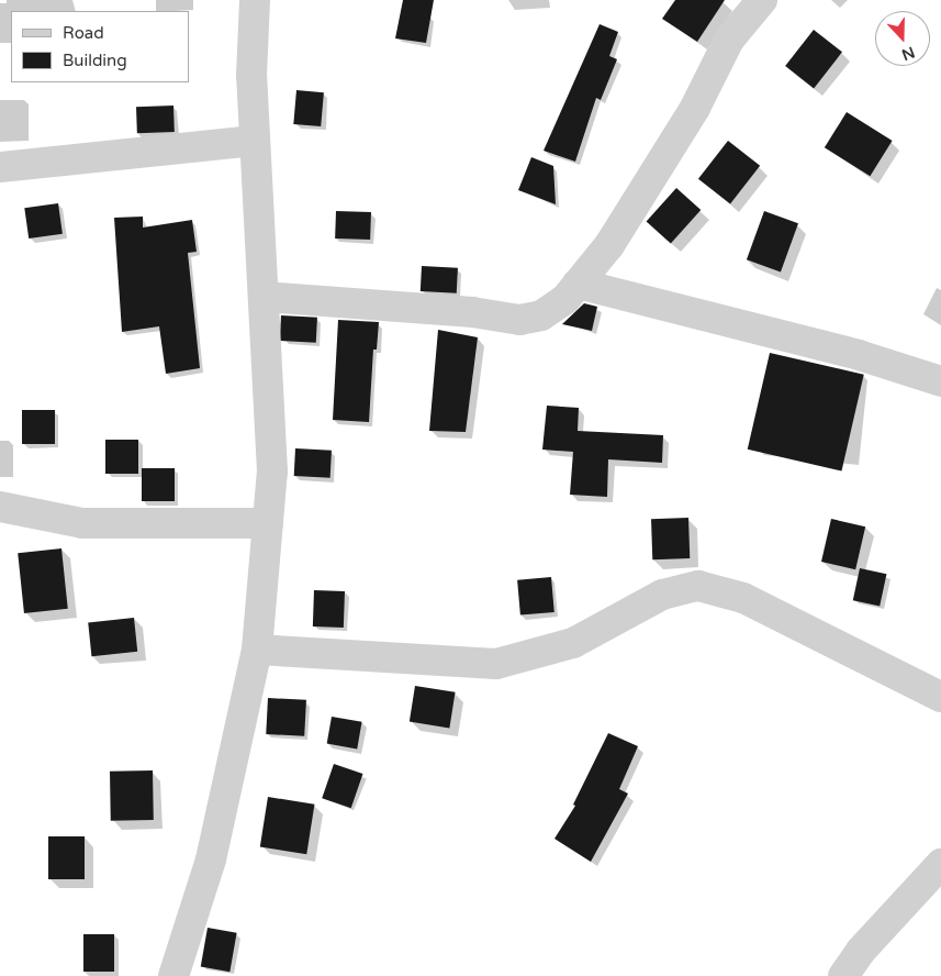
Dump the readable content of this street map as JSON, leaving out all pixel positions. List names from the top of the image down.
{
  "legend": ["Road", "Building"],
  "north": "bottom"
}
